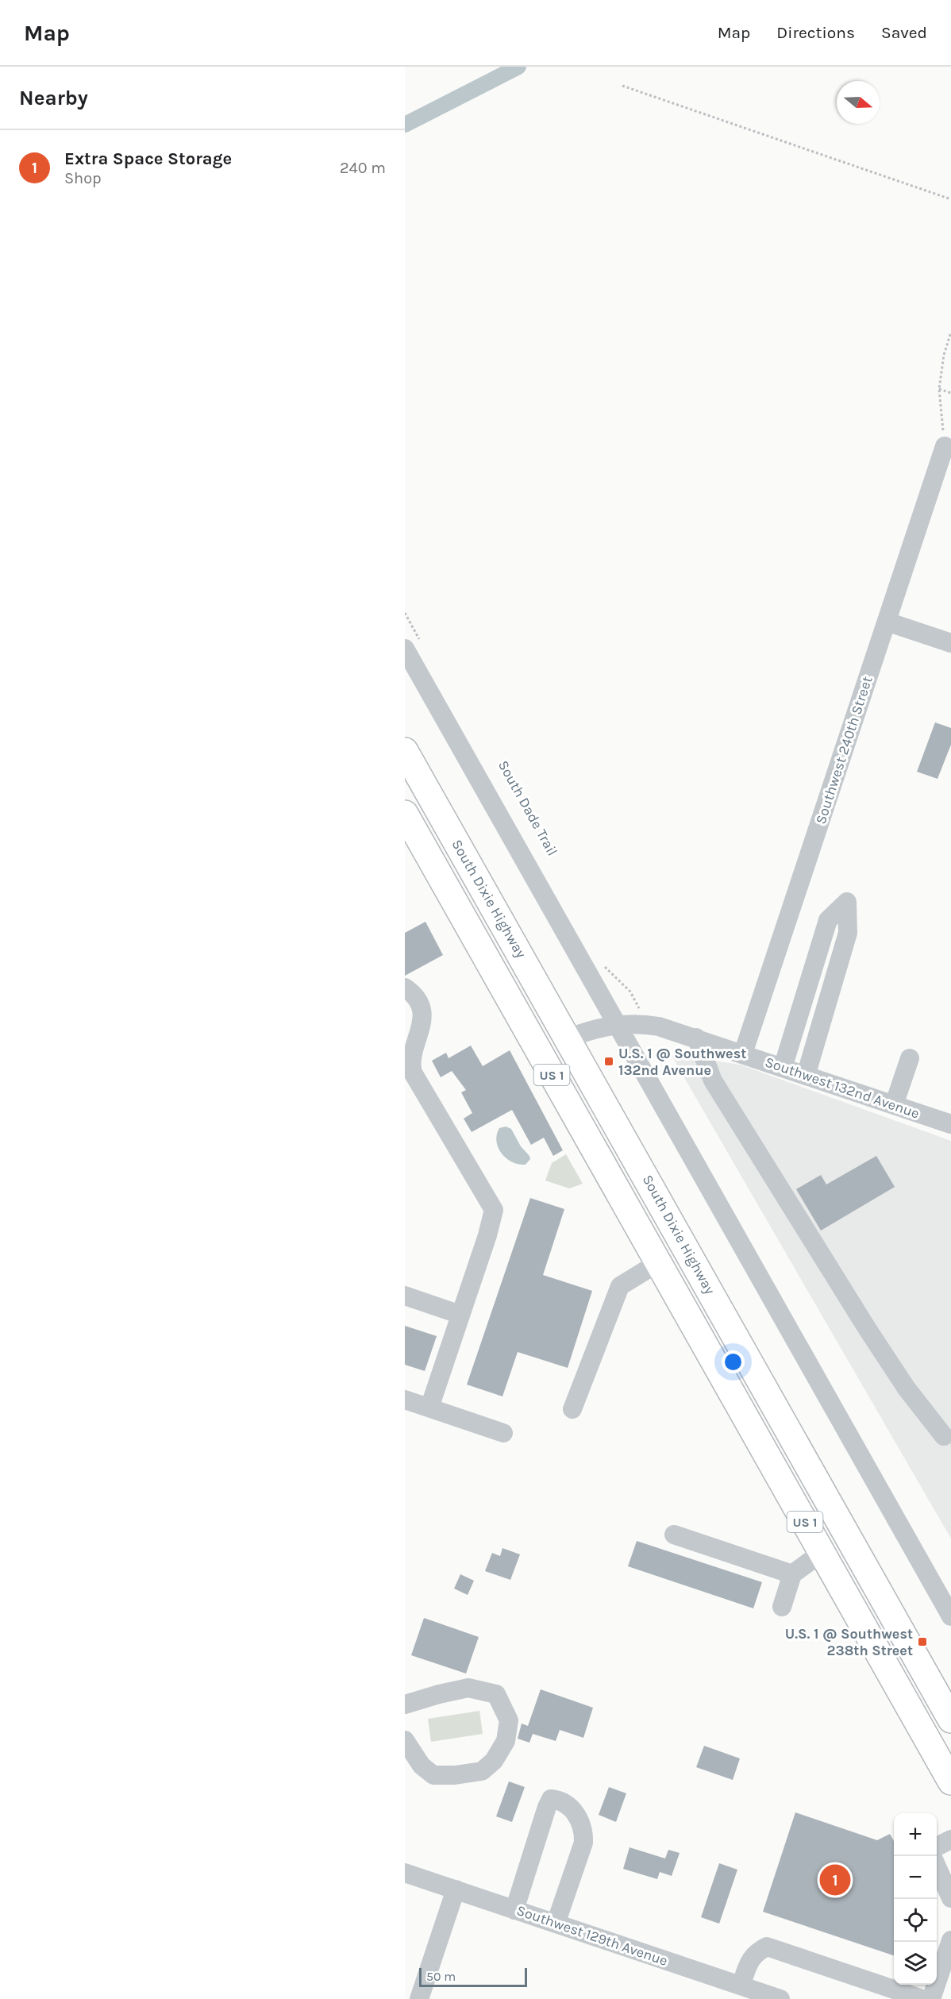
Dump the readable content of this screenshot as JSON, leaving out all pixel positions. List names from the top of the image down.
{
  "streets": {
    "highway": ["South Dixie Highway", "US 1"],
    "street": ["Southwest 240th Street", "Southwest 132nd Avenue", "Southwest 129th Avenue"]
  },
  "crossings": [
    ["Southwest 240th Street", "Southwest 132nd Avenue"],
    ["South Dixie Highway", "Southwest 132nd Avenue"]
  ],
  "places": {
    "transit": ["U.S. 1 @ Southwest 132nd Avenue", "U.S. 1 @ Southwest 238th Street"]
  },
  "scale_bar": "50 m",
  "north": "right",
  "page": {
    "header": "Map",
    "nav": ["Map", "Directions", "Saved"],
    "heading": "Nearby",
    "list": [
      {
        "mark": "1",
        "name": "Extra Space Storage",
        "note": "Shop",
        "value": "240 m"
      }
    ],
    "map_buttons": ["+", "−"],
    "pins": "1",
    "scale": "50 m"
  }
}
